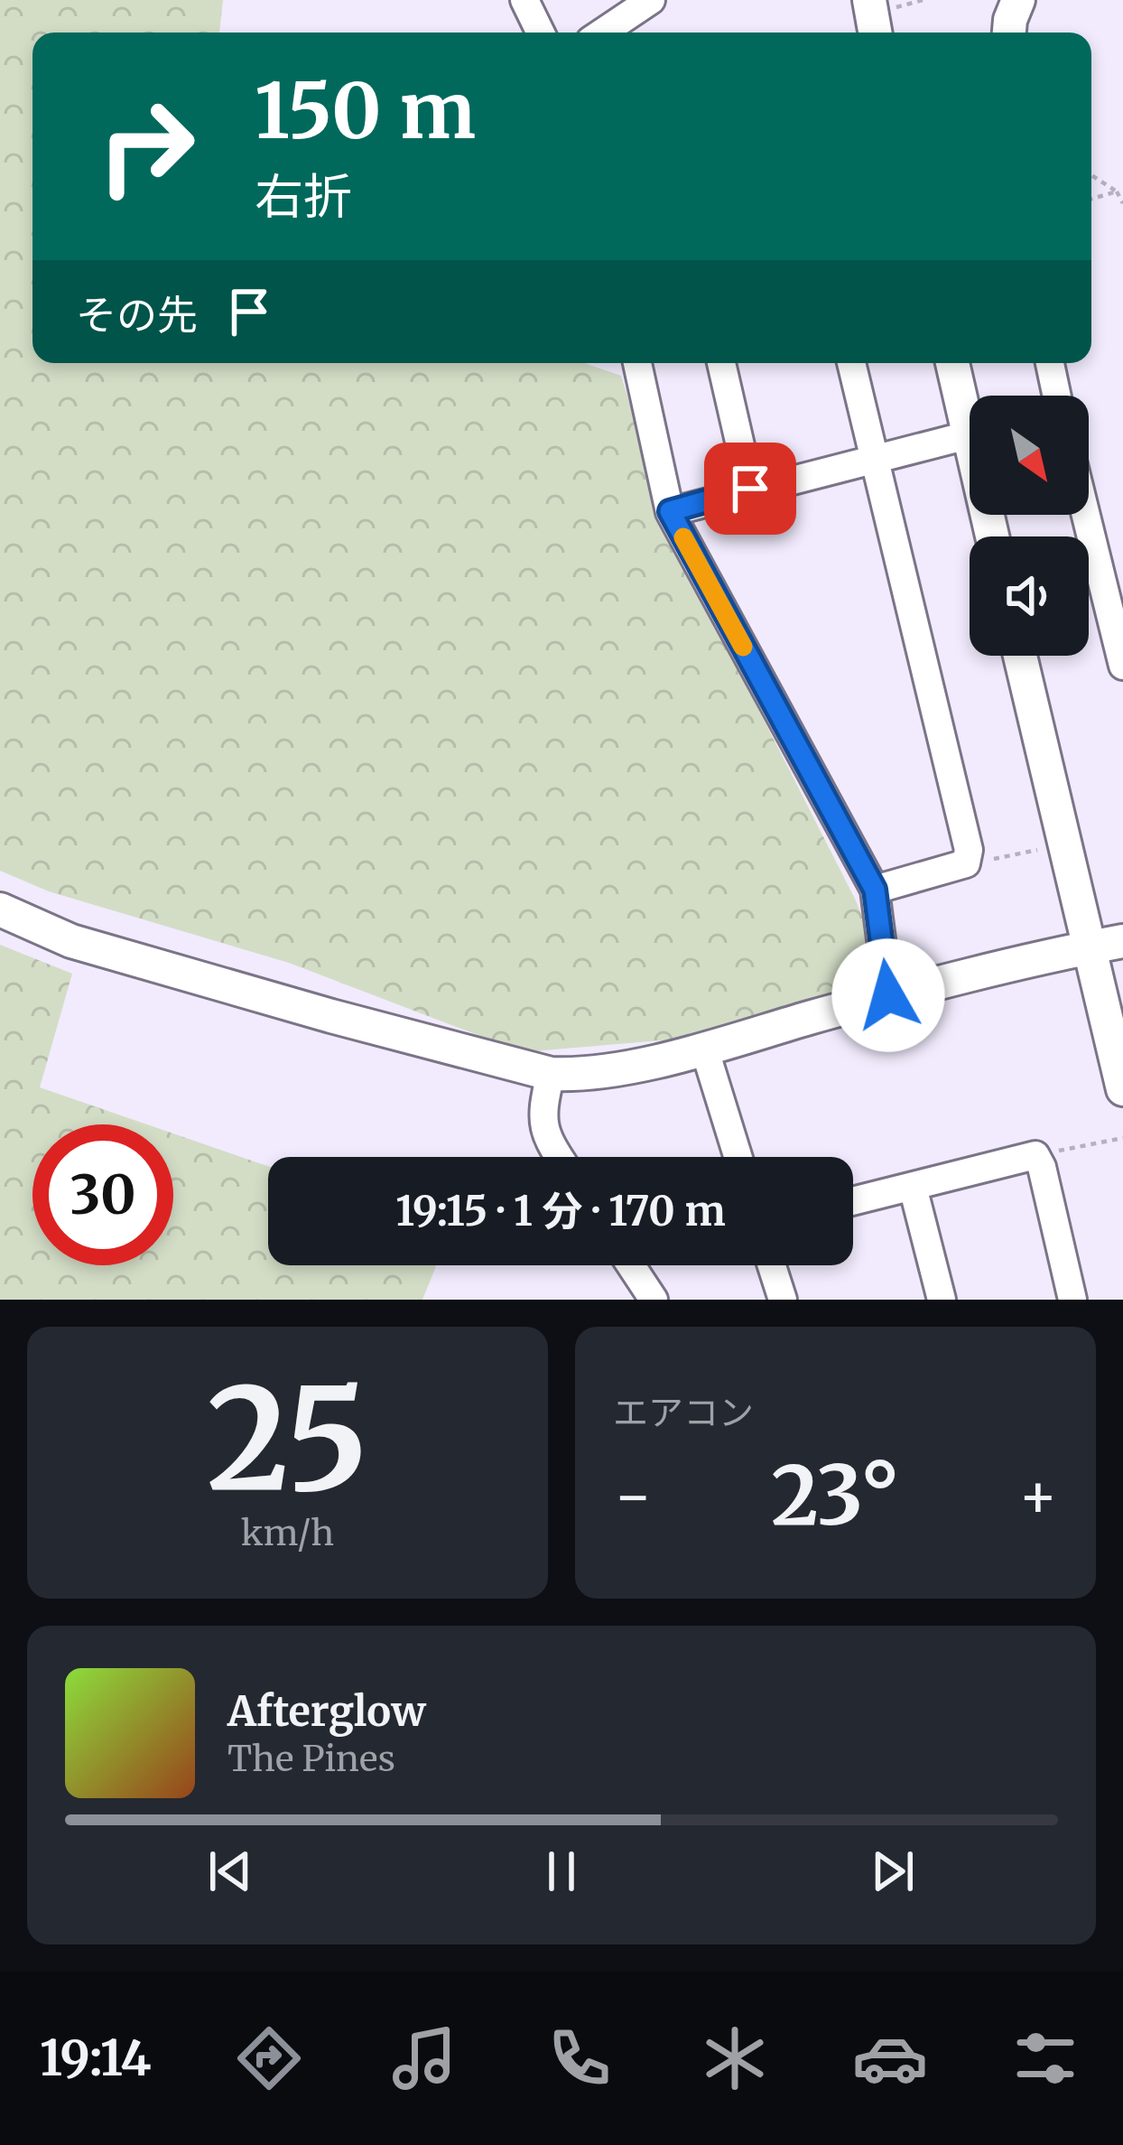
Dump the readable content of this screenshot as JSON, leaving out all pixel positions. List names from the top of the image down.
{
  "north": "bottom right",
  "page": {
    "turn": ["150 m", "右折"],
    "then": "その先",
    "limit": "30",
    "trip": "19:15 · 1 分 · 170 m",
    "tile": [
      ["25", "km/h"],
      "エアコン"
    ],
    "heat": ["−", "23°", "+"],
    "song": ["Afterglow", "The Pines"],
    "tabs": "19:14"
  }
}
